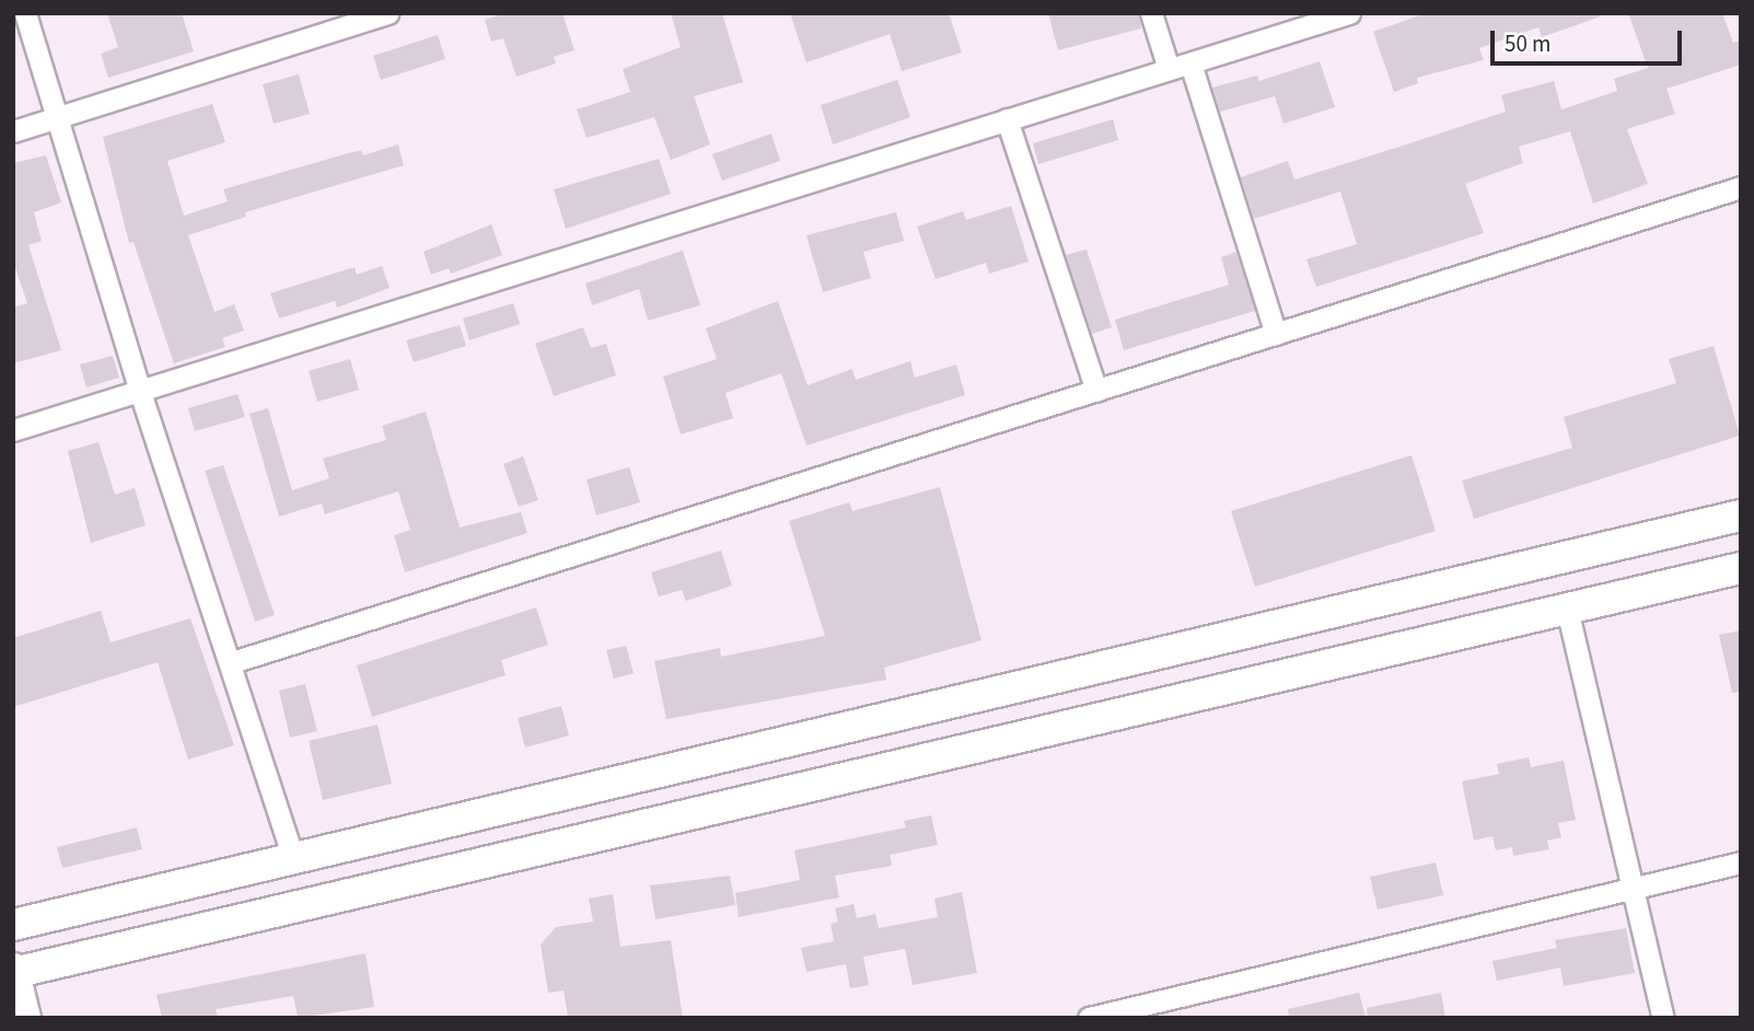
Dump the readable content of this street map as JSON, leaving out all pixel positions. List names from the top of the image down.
{
  "scale_bar": "50 m"
}
